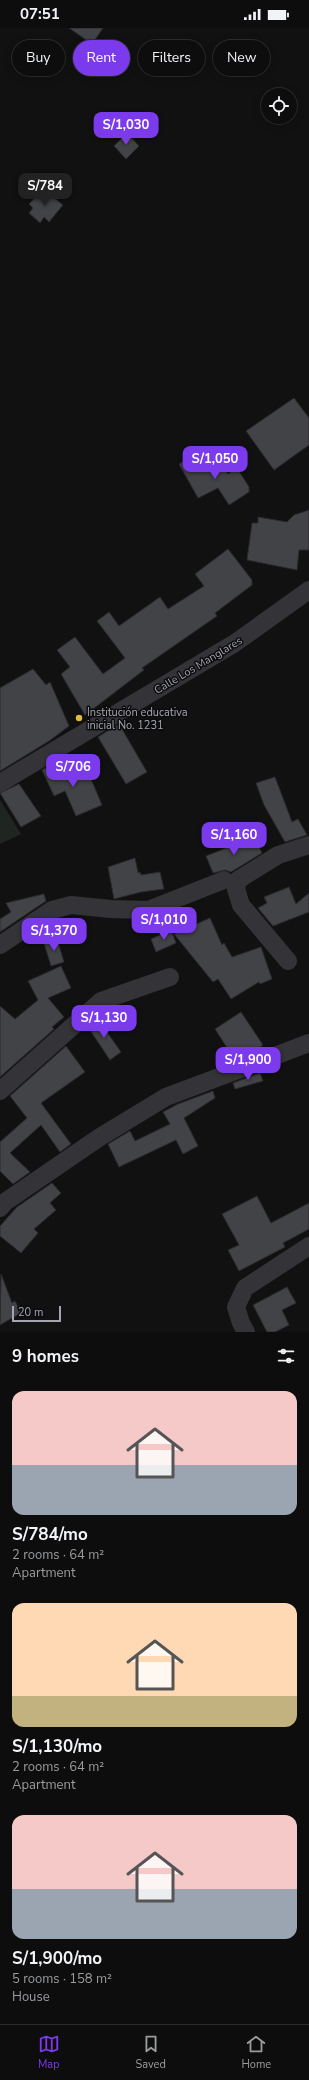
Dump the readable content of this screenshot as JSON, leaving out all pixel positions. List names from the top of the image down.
{
  "streets": {
    "street": ["Calle Los Manglares"]
  },
  "places": ["Institución educativa inicial No. 1231"],
  "scale_bar": "20 m",
  "page": {
    "status": "07:51",
    "chip": [
      "Buy",
      "Rent",
      "Filters",
      "New"
    ],
    "price": [
      "S/1,030",
      "S/784",
      "S/1,050",
      "S/706",
      "S/1,160",
      "S/1,010",
      "S/1,370",
      "S/1,130",
      "S/1,900"
    ],
    "scale": "20 m",
    "heading": "9 homes",
    "list": [
      {
        "name": "S/784/mo",
        "note": "2 rooms · 64 m² · Apartment"
      },
      {
        "name": "S/1,130/mo",
        "note": "2 rooms · 64 m² · Apartment"
      },
      {
        "name": "S/1,900/mo",
        "note": "5 rooms · 158 m² · House"
      }
    ],
    "tabs": ["Map", "Saved", "Home"]
  }
}
